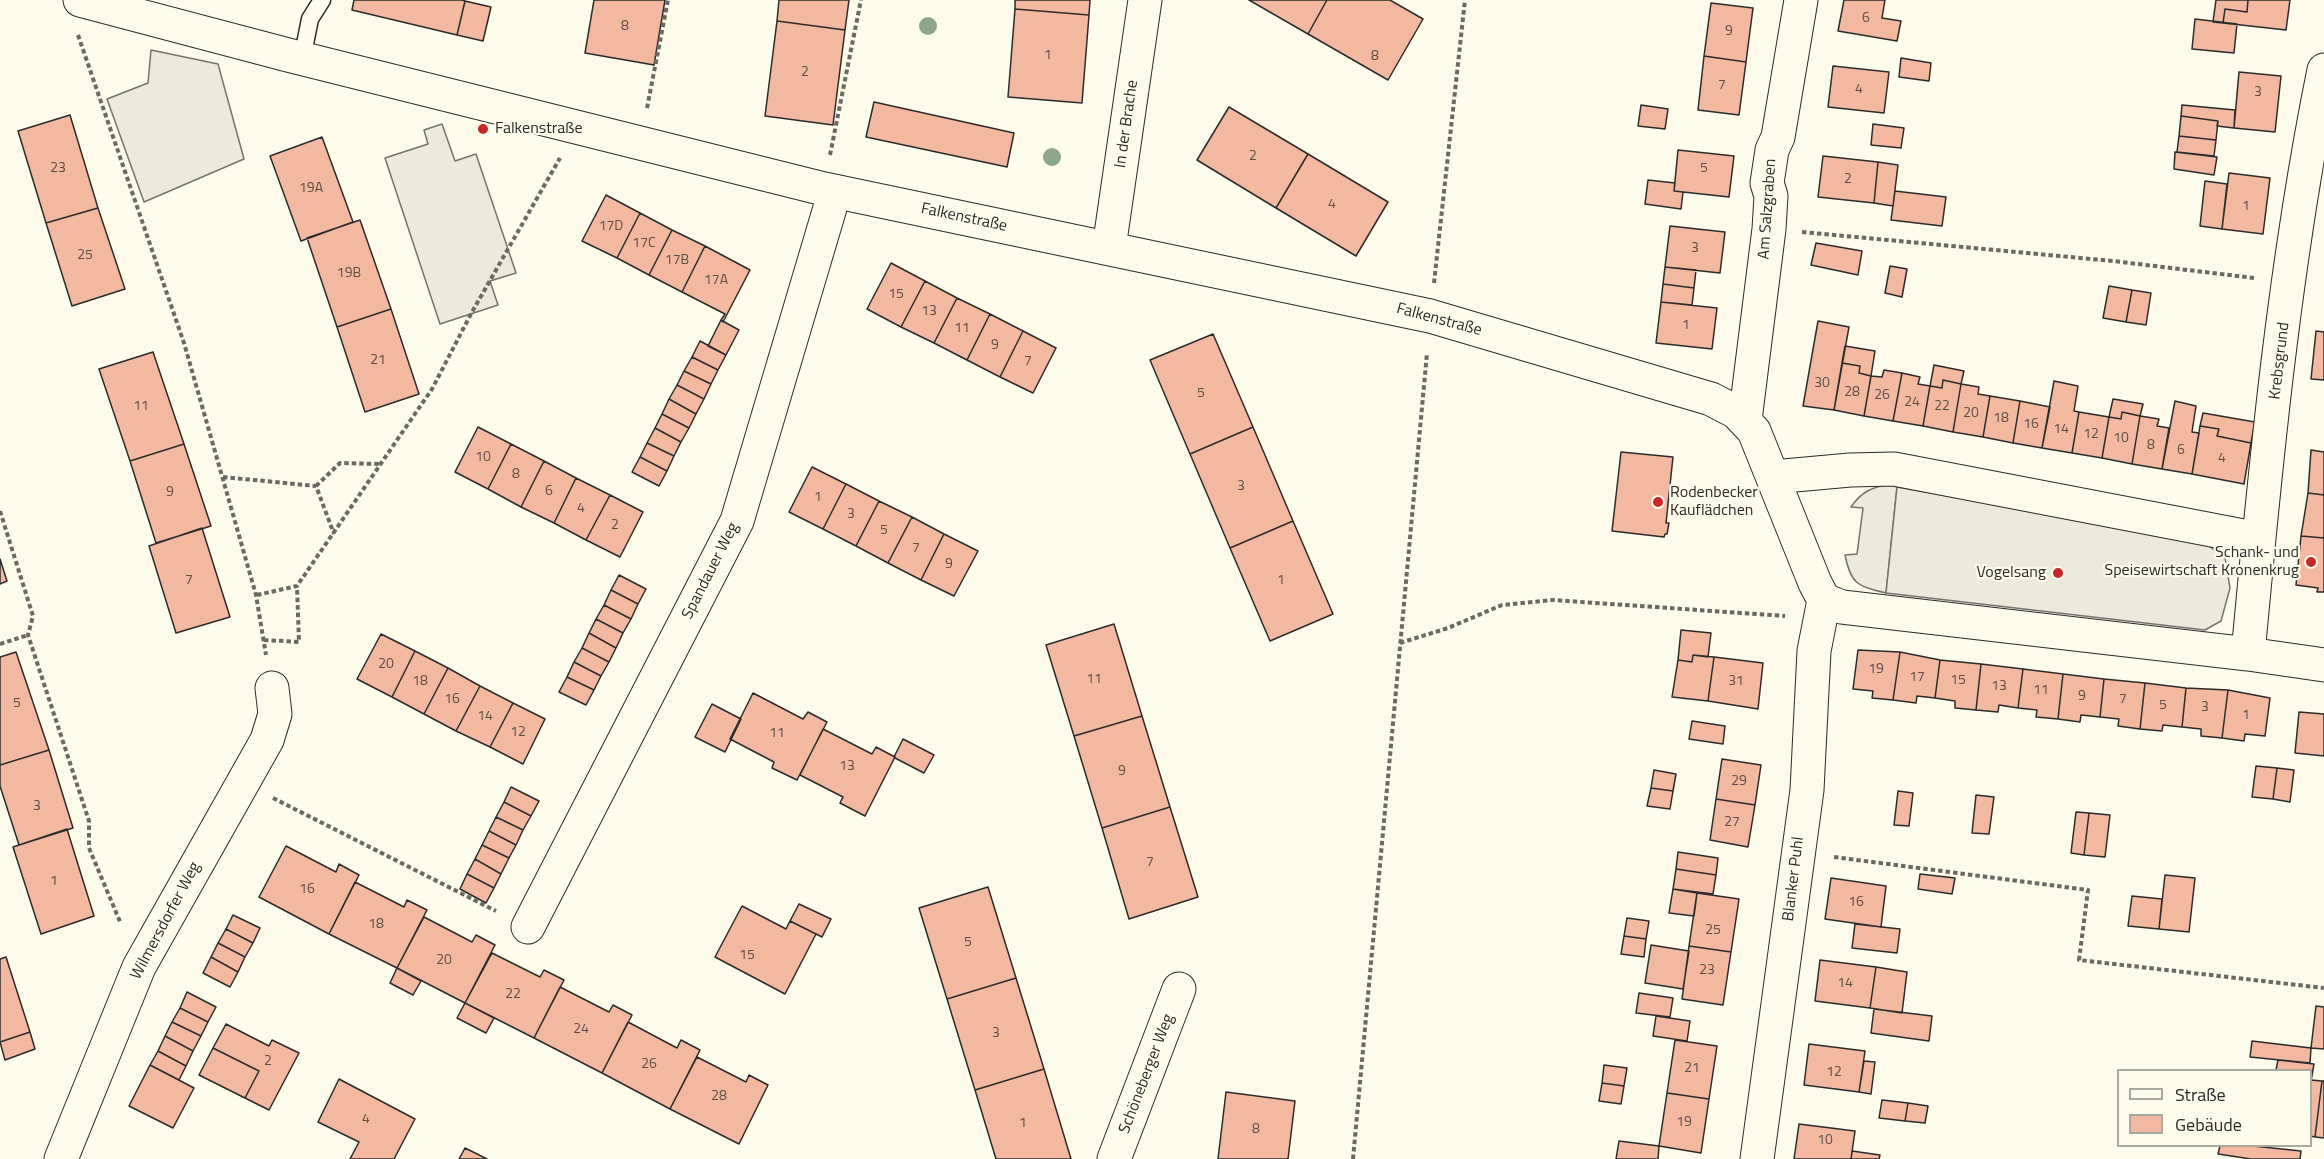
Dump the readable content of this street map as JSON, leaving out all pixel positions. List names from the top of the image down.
{
  "streets": {
    "street": [
      "In der Brache",
      "Am Salzgraben",
      "Falkenstraße",
      "Krebsgrund",
      "Spandauer Weg",
      "Blanker Puhl",
      "Wilmersdorfer Weg",
      "Schöneberger Weg"
    ]
  },
  "crossings": [
    ["In der Brache", "Falkenstraße"],
    ["Am Salzgraben", "Falkenstraße"],
    ["Falkenstraße", "Spandauer Weg"]
  ],
  "places": [
    "Falkenstraße",
    "Rodenbecker Kauflädchen",
    "Schank- und Speisewirtschaft Kronenkrug",
    "Vogelsang"
  ],
  "house_numbers": [
    "6",
    "8",
    "9",
    "1",
    "8",
    "2",
    "7",
    "4",
    "3",
    "2",
    "23",
    "5",
    "2",
    "19A",
    "4",
    "1",
    "17D",
    "17C",
    "3",
    "25",
    "17B",
    "19B",
    "17A",
    "15",
    "13",
    "1",
    "11",
    "9",
    "21",
    "7",
    "30",
    "28",
    "5",
    "26",
    "24",
    "11",
    "22",
    "20",
    "18",
    "16",
    "14",
    "12",
    "10",
    "8",
    "6",
    "10",
    "4",
    "8",
    "3",
    "6",
    "9",
    "1",
    "4",
    "3",
    "2",
    "5",
    "7",
    "9",
    "7",
    "1",
    "20",
    "19",
    "17",
    "11",
    "15",
    "18",
    "31",
    "13",
    "11",
    "9",
    "16",
    "7",
    "5",
    "5",
    "3",
    "1",
    "14",
    "12",
    "11",
    "13",
    "9",
    "29",
    "3",
    "27",
    "7",
    "1",
    "16",
    "16",
    "18",
    "25",
    "5",
    "15",
    "20",
    "23",
    "14",
    "22",
    "24",
    "3",
    "2",
    "26",
    "21",
    "12",
    "28",
    "4",
    "19",
    "1",
    "8",
    "10"
  ],
  "legend": ["Straße", "Gebäude"]
}
